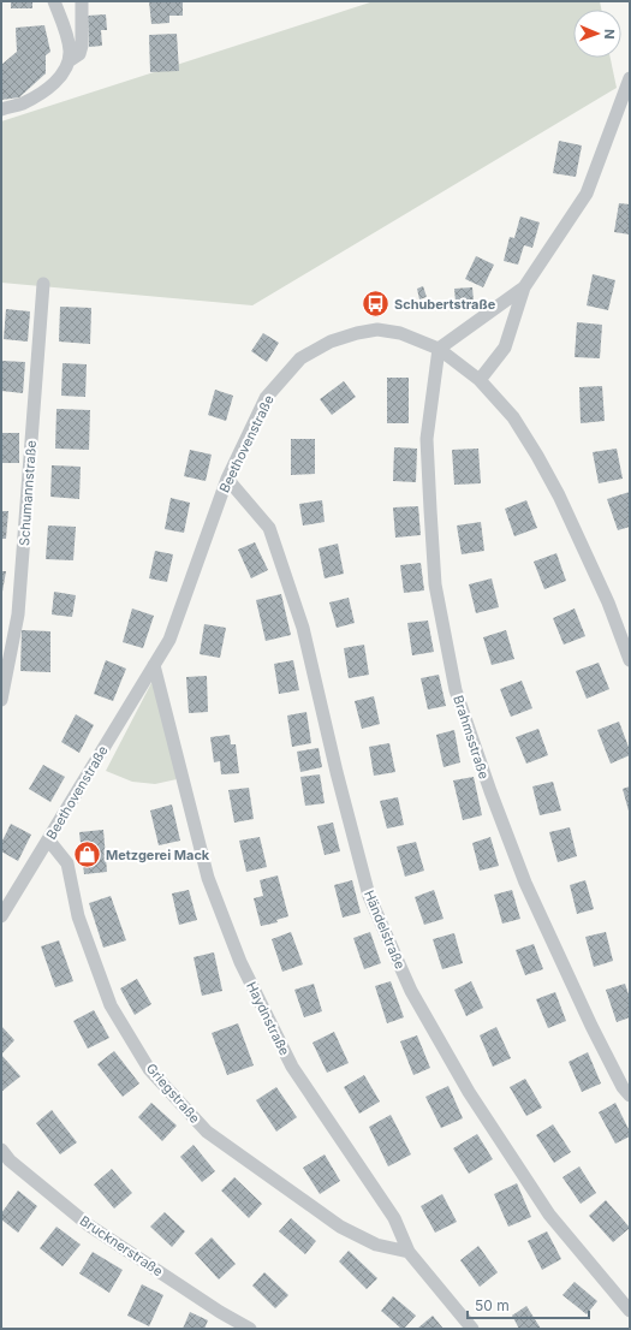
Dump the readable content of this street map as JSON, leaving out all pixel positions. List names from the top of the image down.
{
  "streets": {
    "street": [
      "Beethovenstraße",
      "Schumannstraße",
      "Brahmsstraße",
      "Händelstraße",
      "Haydnstraße",
      "Griegstraße",
      "Brucknerstraße"
    ]
  },
  "crossings": [
    ["Beethovenstraße", "Brahmsstraße"],
    ["Beethovenstraße", "Händelstraße"],
    ["Beethovenstraße", "Haydnstraße"],
    ["Beethovenstraße", "Griegstraße"],
    ["Haydnstraße", "Griegstraße"]
  ],
  "places": {
    "bus stop": ["Schubertstraße"],
    "shop": ["Metzgerei Mack"]
  },
  "scale_bar": "50 m",
  "north": "right"
}
